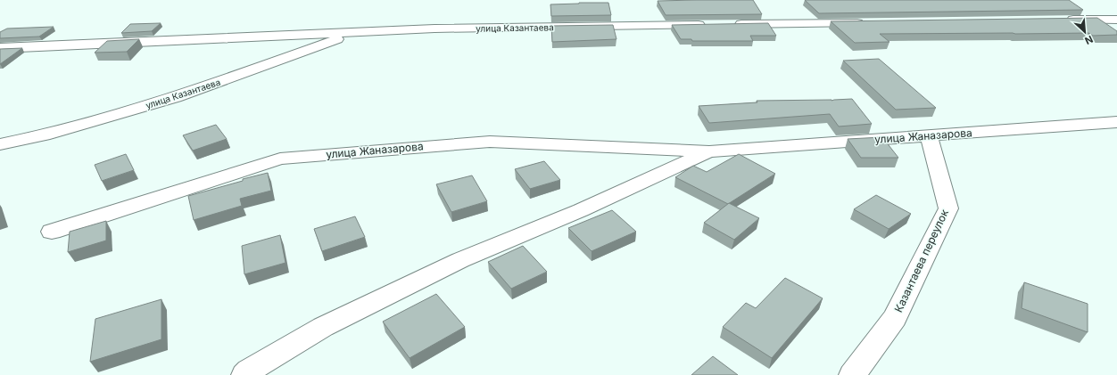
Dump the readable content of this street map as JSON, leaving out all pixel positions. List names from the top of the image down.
{
  "streets": {
    "street": ["улица Казантаева", "улица Жаназарова", "Казантаева переулок"]
  },
  "crossings": [
    ["улица Жаназарова", "Казантаева переулок"]
  ],
  "north": "bottom right"
}
